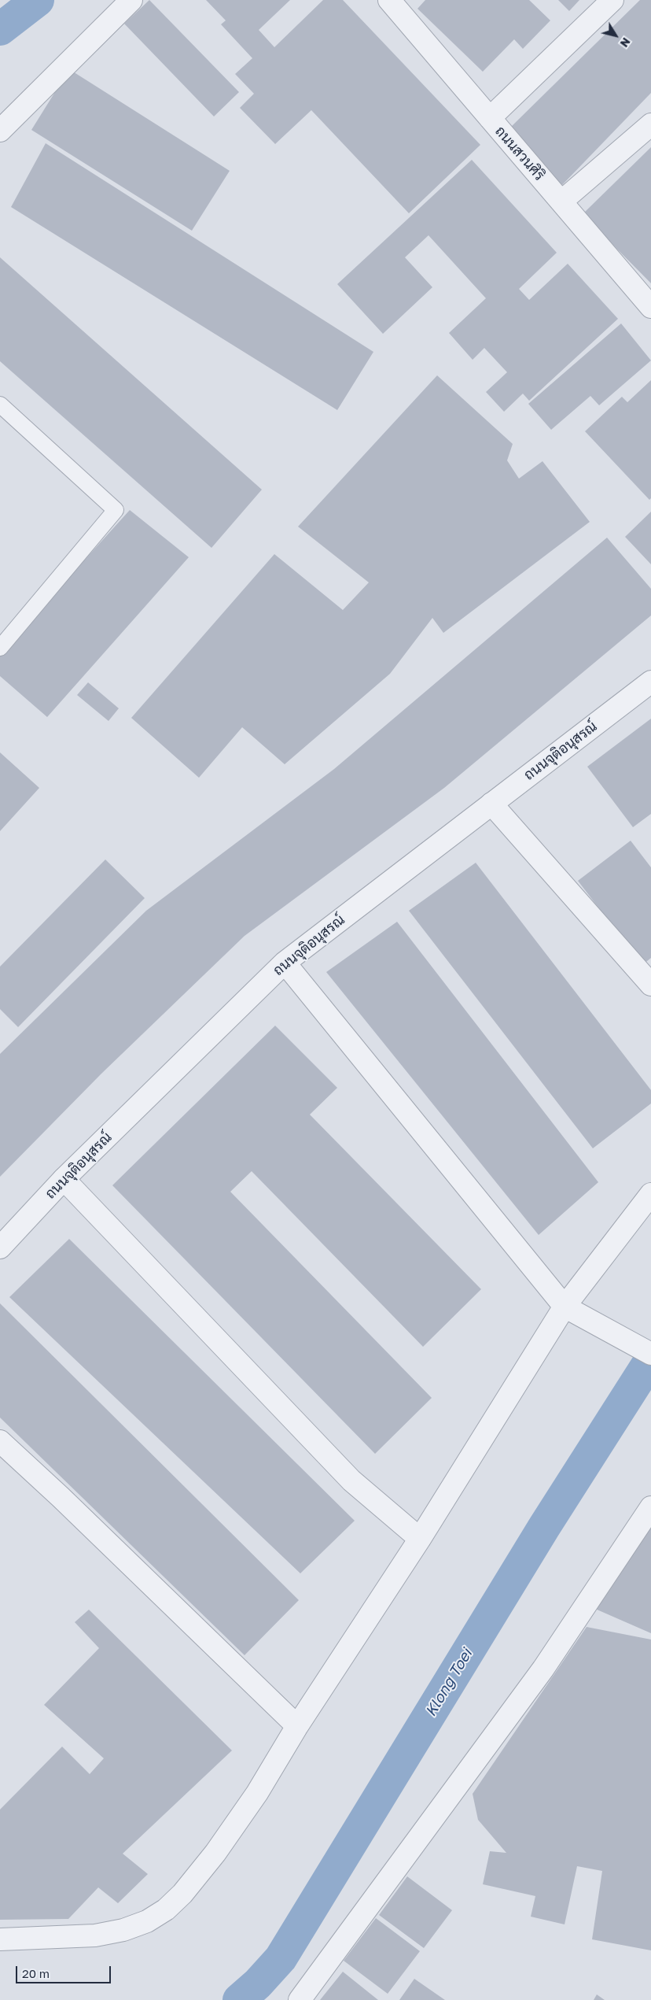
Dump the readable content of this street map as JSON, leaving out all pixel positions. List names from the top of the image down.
{
  "streets": {
    "street": ["ถนนสวนศิริ", "ถนนจุติอนุสรณ์"]
  },
  "water": ["Klong Toei"],
  "scale_bar": "20 m",
  "north": "bottom right"
}
